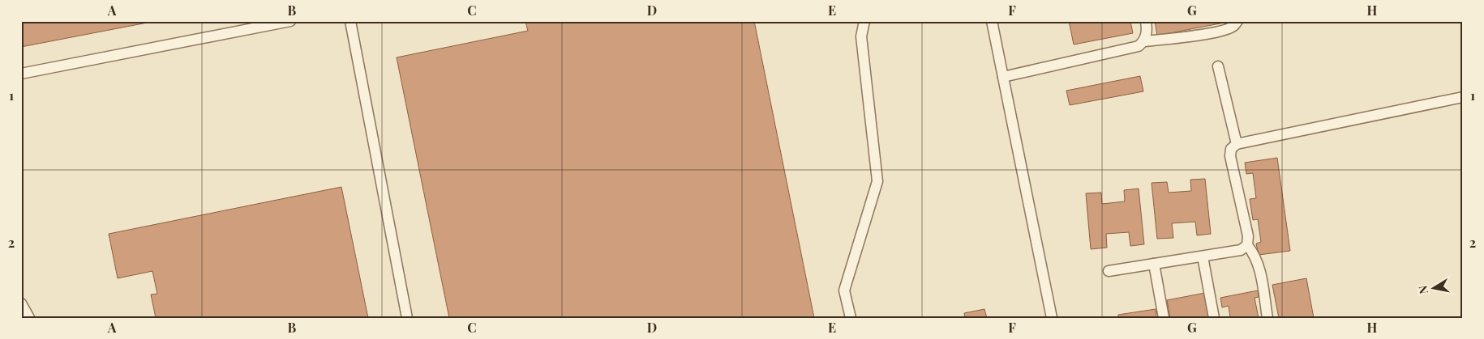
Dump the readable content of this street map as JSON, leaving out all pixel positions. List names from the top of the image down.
{
  "north": "left",
  "grid": {
    "columns": [
      "A",
      "B",
      "C",
      "D",
      "E",
      "F",
      "G",
      "H"
    ],
    "rows": ["1", "2"]
  }
}
